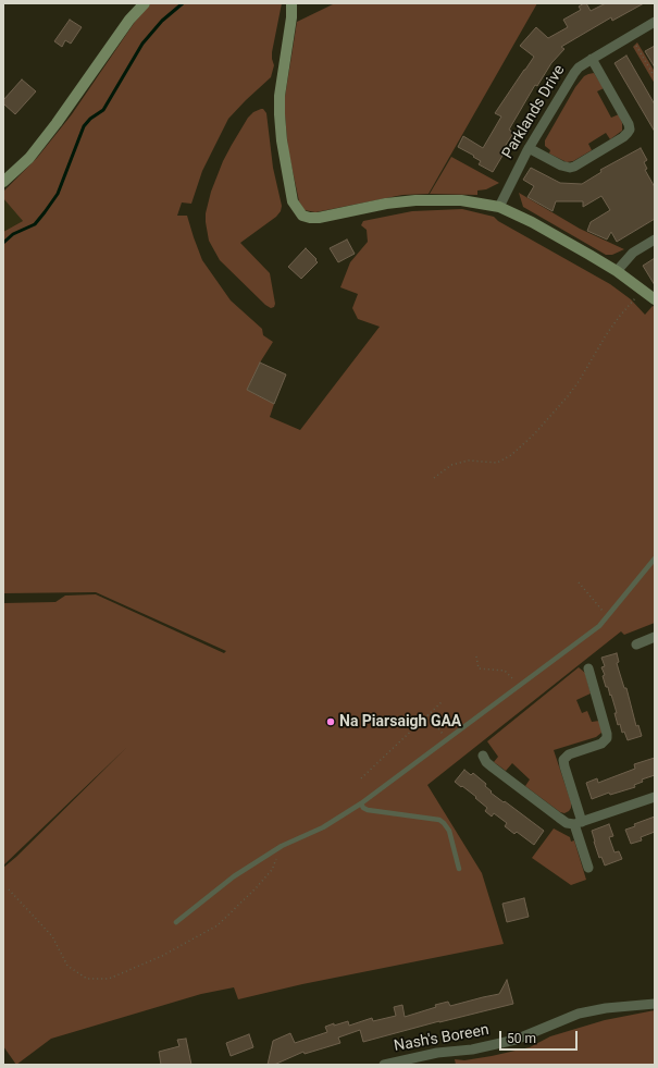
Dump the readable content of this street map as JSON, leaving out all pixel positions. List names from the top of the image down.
{
  "streets": {
    "street": ["Parklands Drive", "Nash's Boreen"]
  },
  "places": ["Na Piarsaigh GAA"],
  "scale_bar": "50 m"
}
